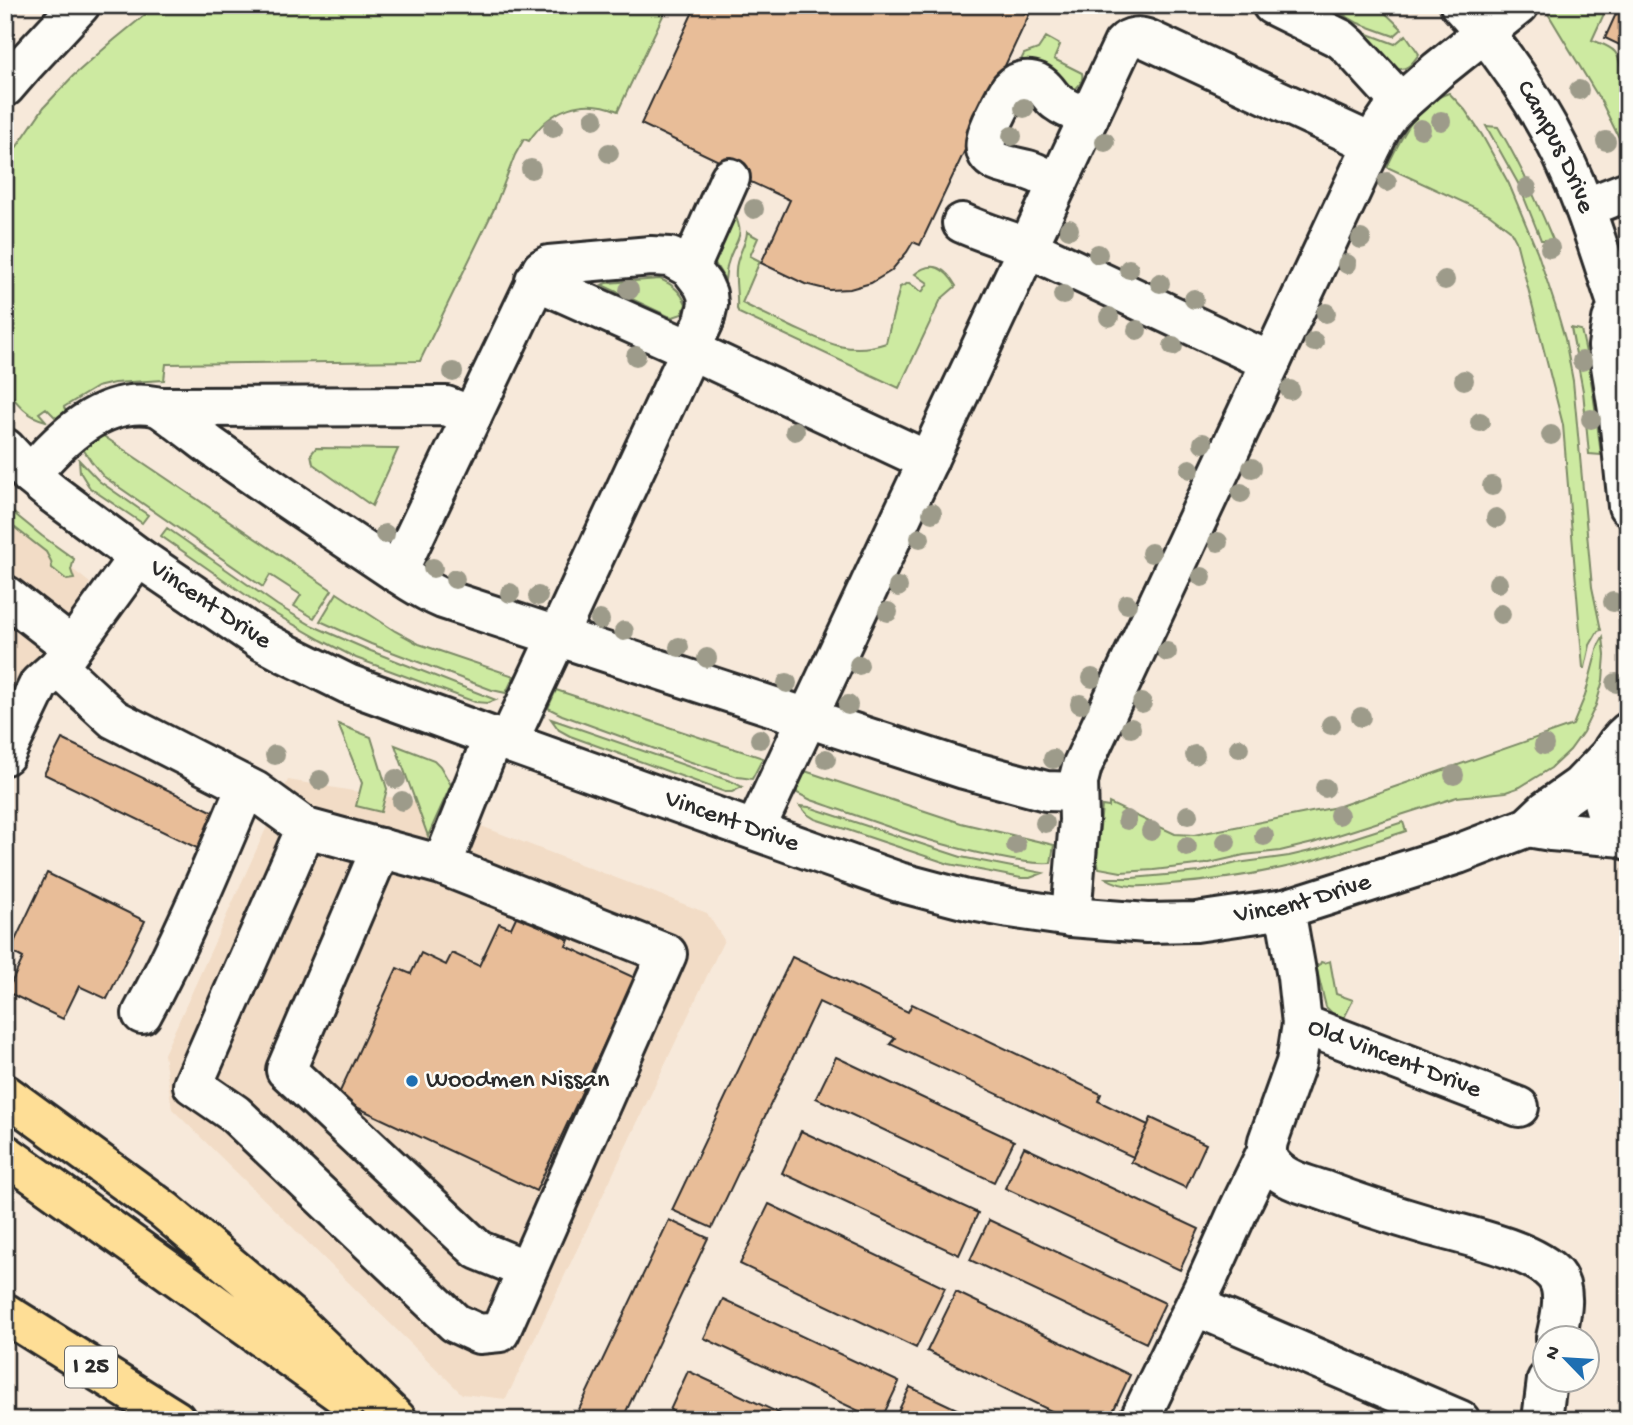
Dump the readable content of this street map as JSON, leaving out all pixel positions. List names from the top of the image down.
{
  "streets": {
    "highway": ["I 25"],
    "street": ["Campus Drive", "Vincent Drive", "Old Vincent Drive"]
  },
  "crossings": [
    ["Vincent Drive", "Old Vincent Drive"]
  ],
  "places": ["Woodmen Nissan"],
  "north": "top left"
}
